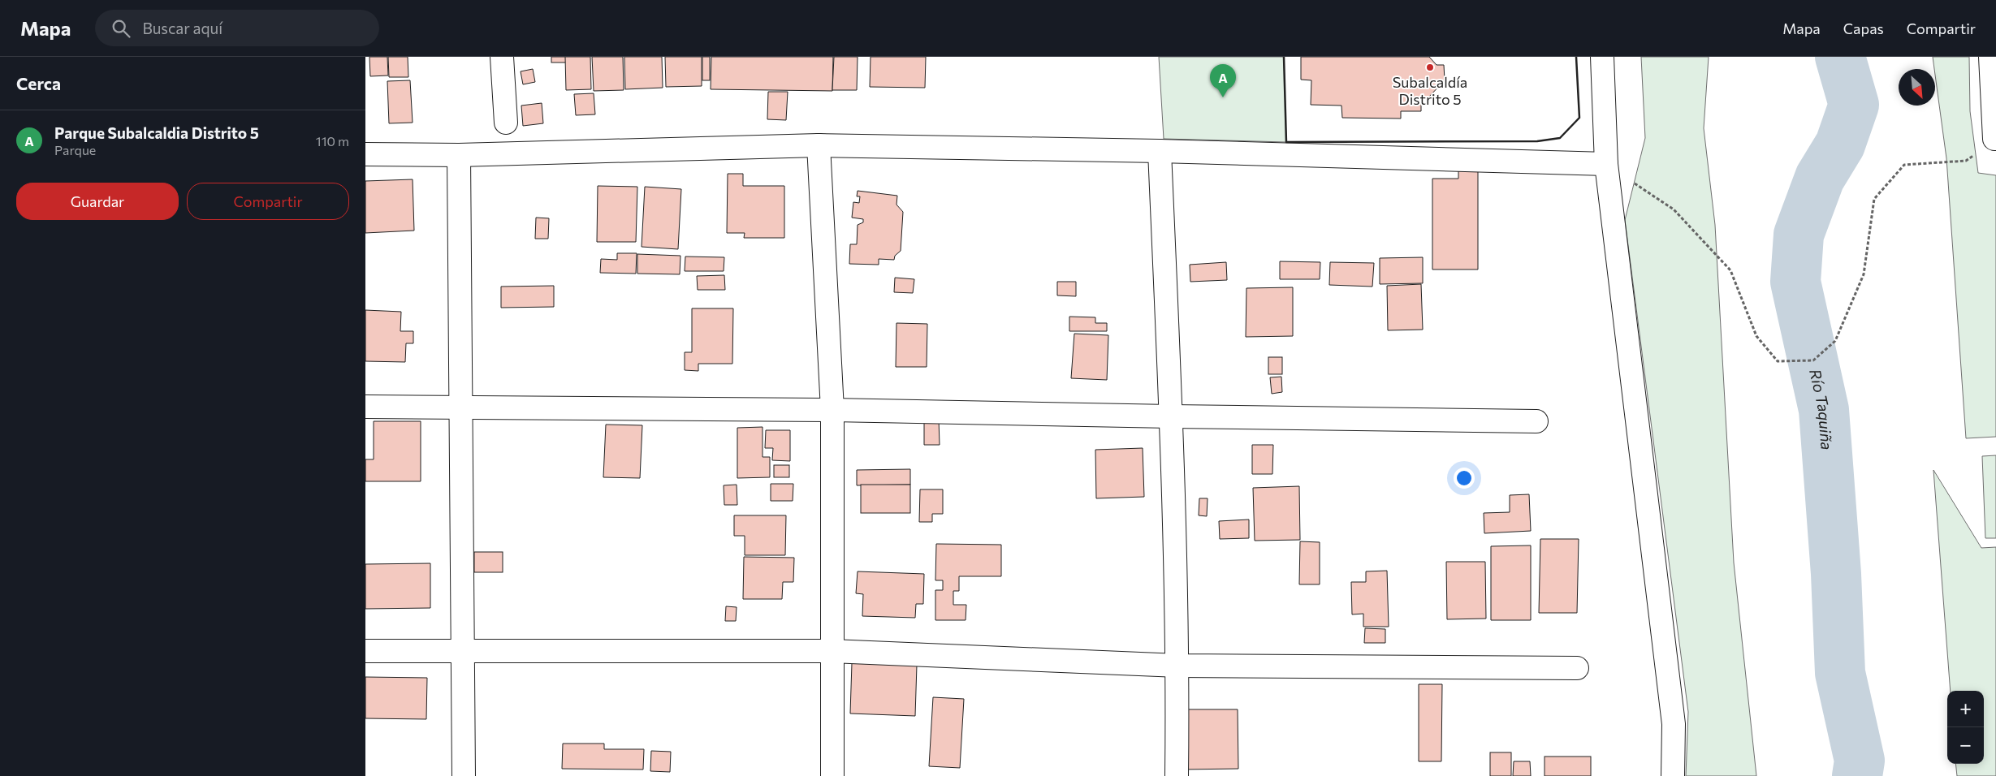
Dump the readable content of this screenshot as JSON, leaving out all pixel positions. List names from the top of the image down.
{
  "water": ["Río Taquiña"],
  "places": ["Subalcaldía Distrito 5"],
  "north": "bottom right",
  "page": {
    "header": "Mapa",
    "search": "Buscar aquí",
    "nav": ["Mapa", "Capas", "Compartir"],
    "heading": "Cerca",
    "pins": "A",
    "list": [
      {
        "mark": "A",
        "name": "Parque Subalcaldia Distrito 5",
        "note": "Parque",
        "value": "110 m"
      }
    ],
    "buttons": ["Guardar", "Compartir"],
    "map_buttons": ["+", "−"]
  }
}
